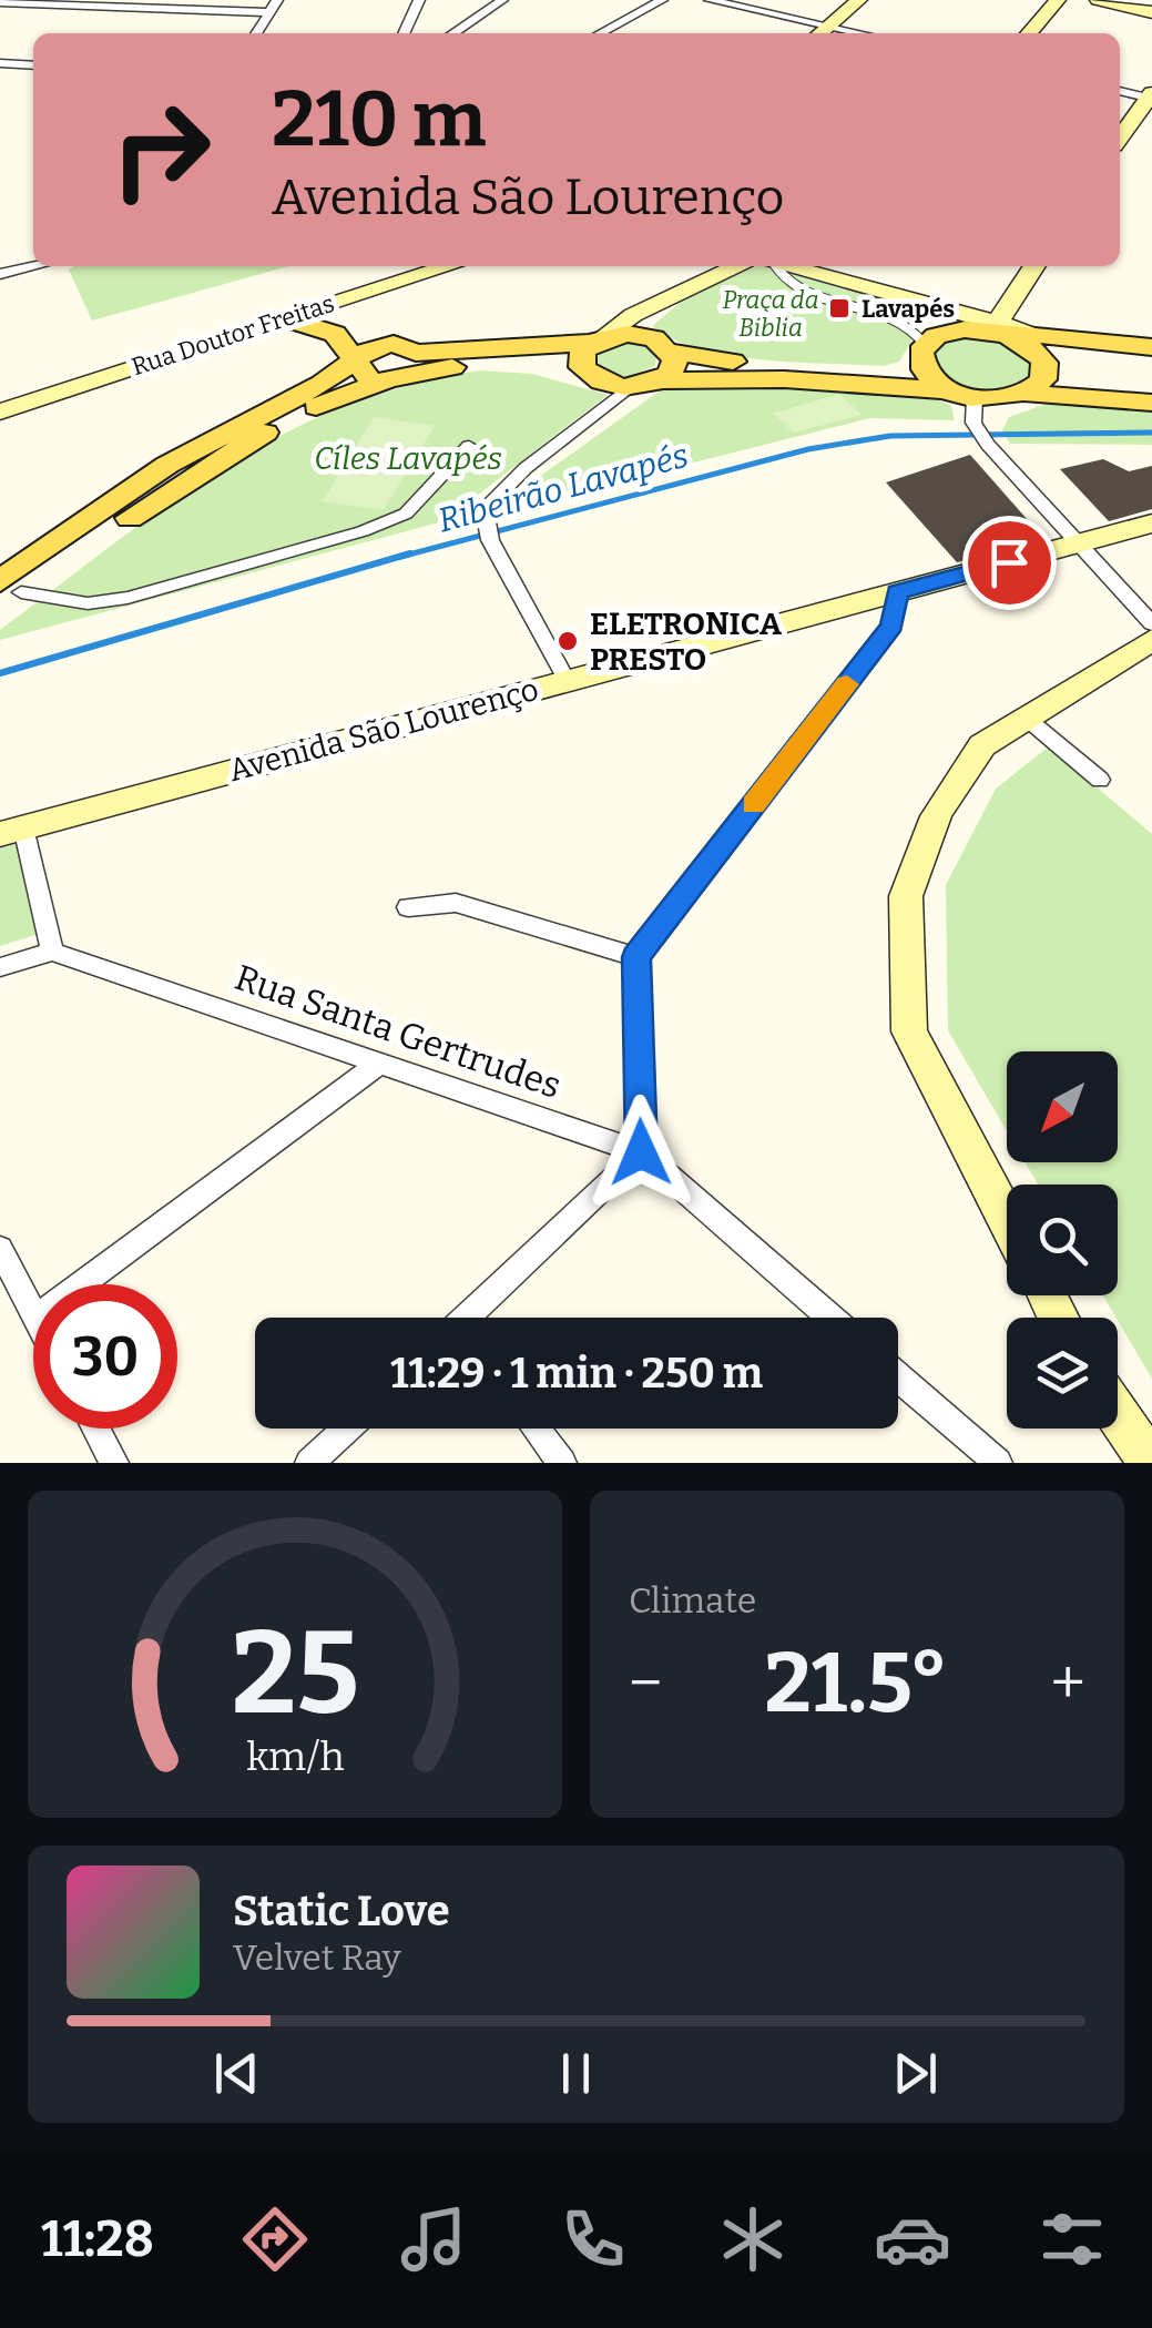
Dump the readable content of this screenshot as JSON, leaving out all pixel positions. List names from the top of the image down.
{
  "streets": {
    "street": ["Rua Doutor Freitas", "Avenida São Lourenço", "Rua Santa Gertrudes"]
  },
  "water": ["Ribeirão Lavapés"],
  "parks": ["Praça da Biblia", "Cíles Lavapés"],
  "places": {
    "transit": ["Lavapés"],
    "other": ["ELETRONICA PRESTO"]
  },
  "north": "bottom left",
  "page": {
    "turn": ["210 m", "Avenida São Lourenço"],
    "limit": "30",
    "trip": "11:29 · 1 min · 250 m",
    "tile": "Climate",
    "heat": ["−", "21.5°", "+"],
    "song": ["Static Love", "Velvet Ray"],
    "tabs": "11:28",
    "gauge": ["25", "km/h"]
  }
}
